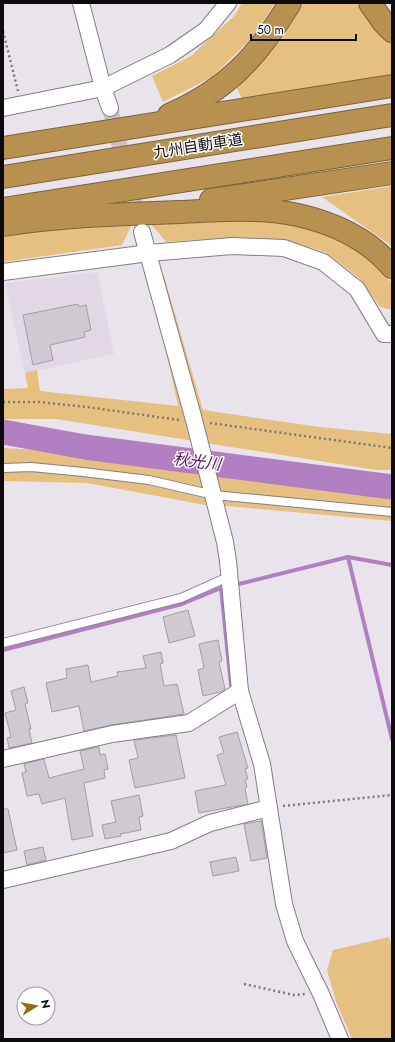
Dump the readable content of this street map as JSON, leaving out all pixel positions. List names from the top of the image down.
{
  "streets": {
    "highway": ["九州自動車道"]
  },
  "water": ["秋光川"],
  "scale_bar": "50 m",
  "north": "right"
}
